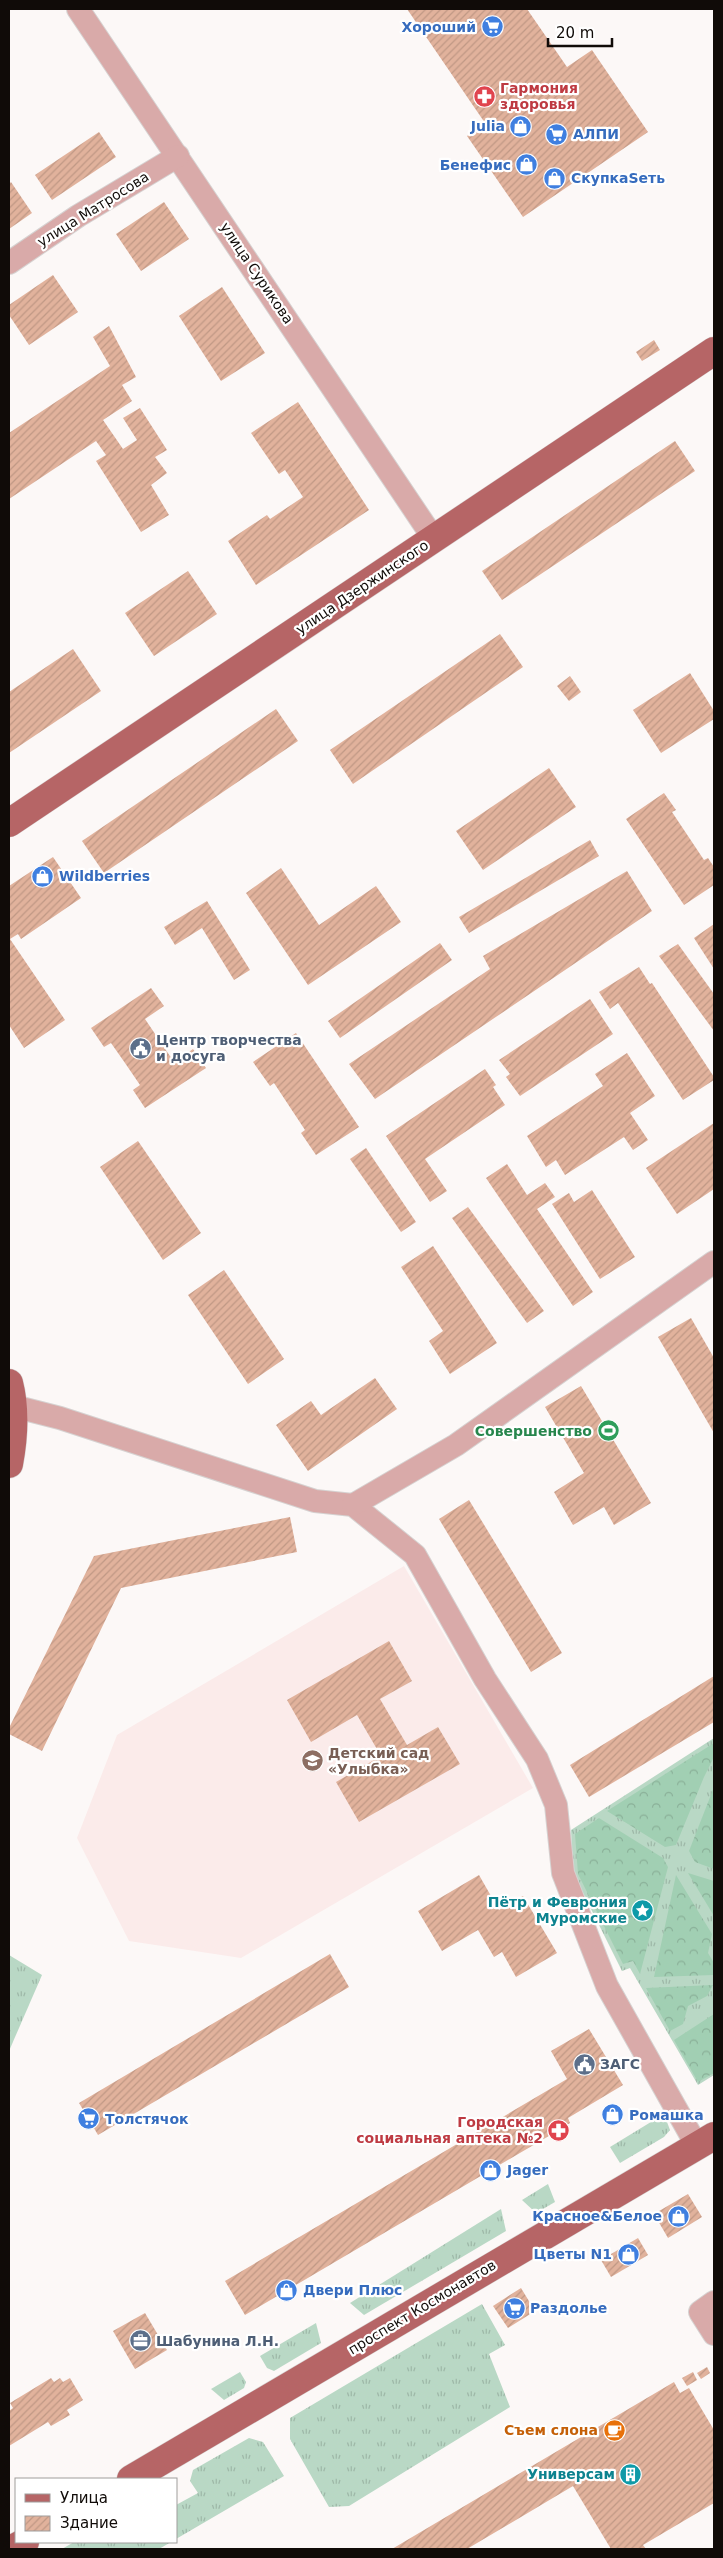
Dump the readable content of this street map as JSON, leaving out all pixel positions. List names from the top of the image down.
{
  "streets": {
    "main road": ["улица Дзержинского", "проспект Космонавтов"],
    "street": ["улица Матросова", "улица Сурикова"]
  },
  "crossings": [
    ["улица Матросова", "улица Сурикова"],
    ["улица Сурикова", "улица Дзержинского"]
  ],
  "places": {
    "supermarket": [
      "Хороший",
      "АЛПИ",
      "Толстячок",
      "Раздолье"
    ],
    "pharmacy": ["Гармония здоровья", "Городская социальная аптека №2"],
    "shop": [
      "Julia",
      "Бенефис",
      "СкупкаSеть",
      "Wildberries",
      "Ромашка",
      "Jager",
      "Красное&Белое",
      "Цветы N1",
      "Двери Плюс"
    ],
    "public building": ["Центр творчества и досуга", "ЗАГС"],
    "sports": ["Совершенство"],
    "school or university": ["Детский сад «Улыбка»"],
    "place": ["Пётр и Феврония Муромские"],
    "office": ["Шабунина Л.Н."],
    "cafe": ["Съем слона"],
    "building": ["Универсам"]
  },
  "legend": ["Улица", "Здание"],
  "scale_bar": "20 m"
}
